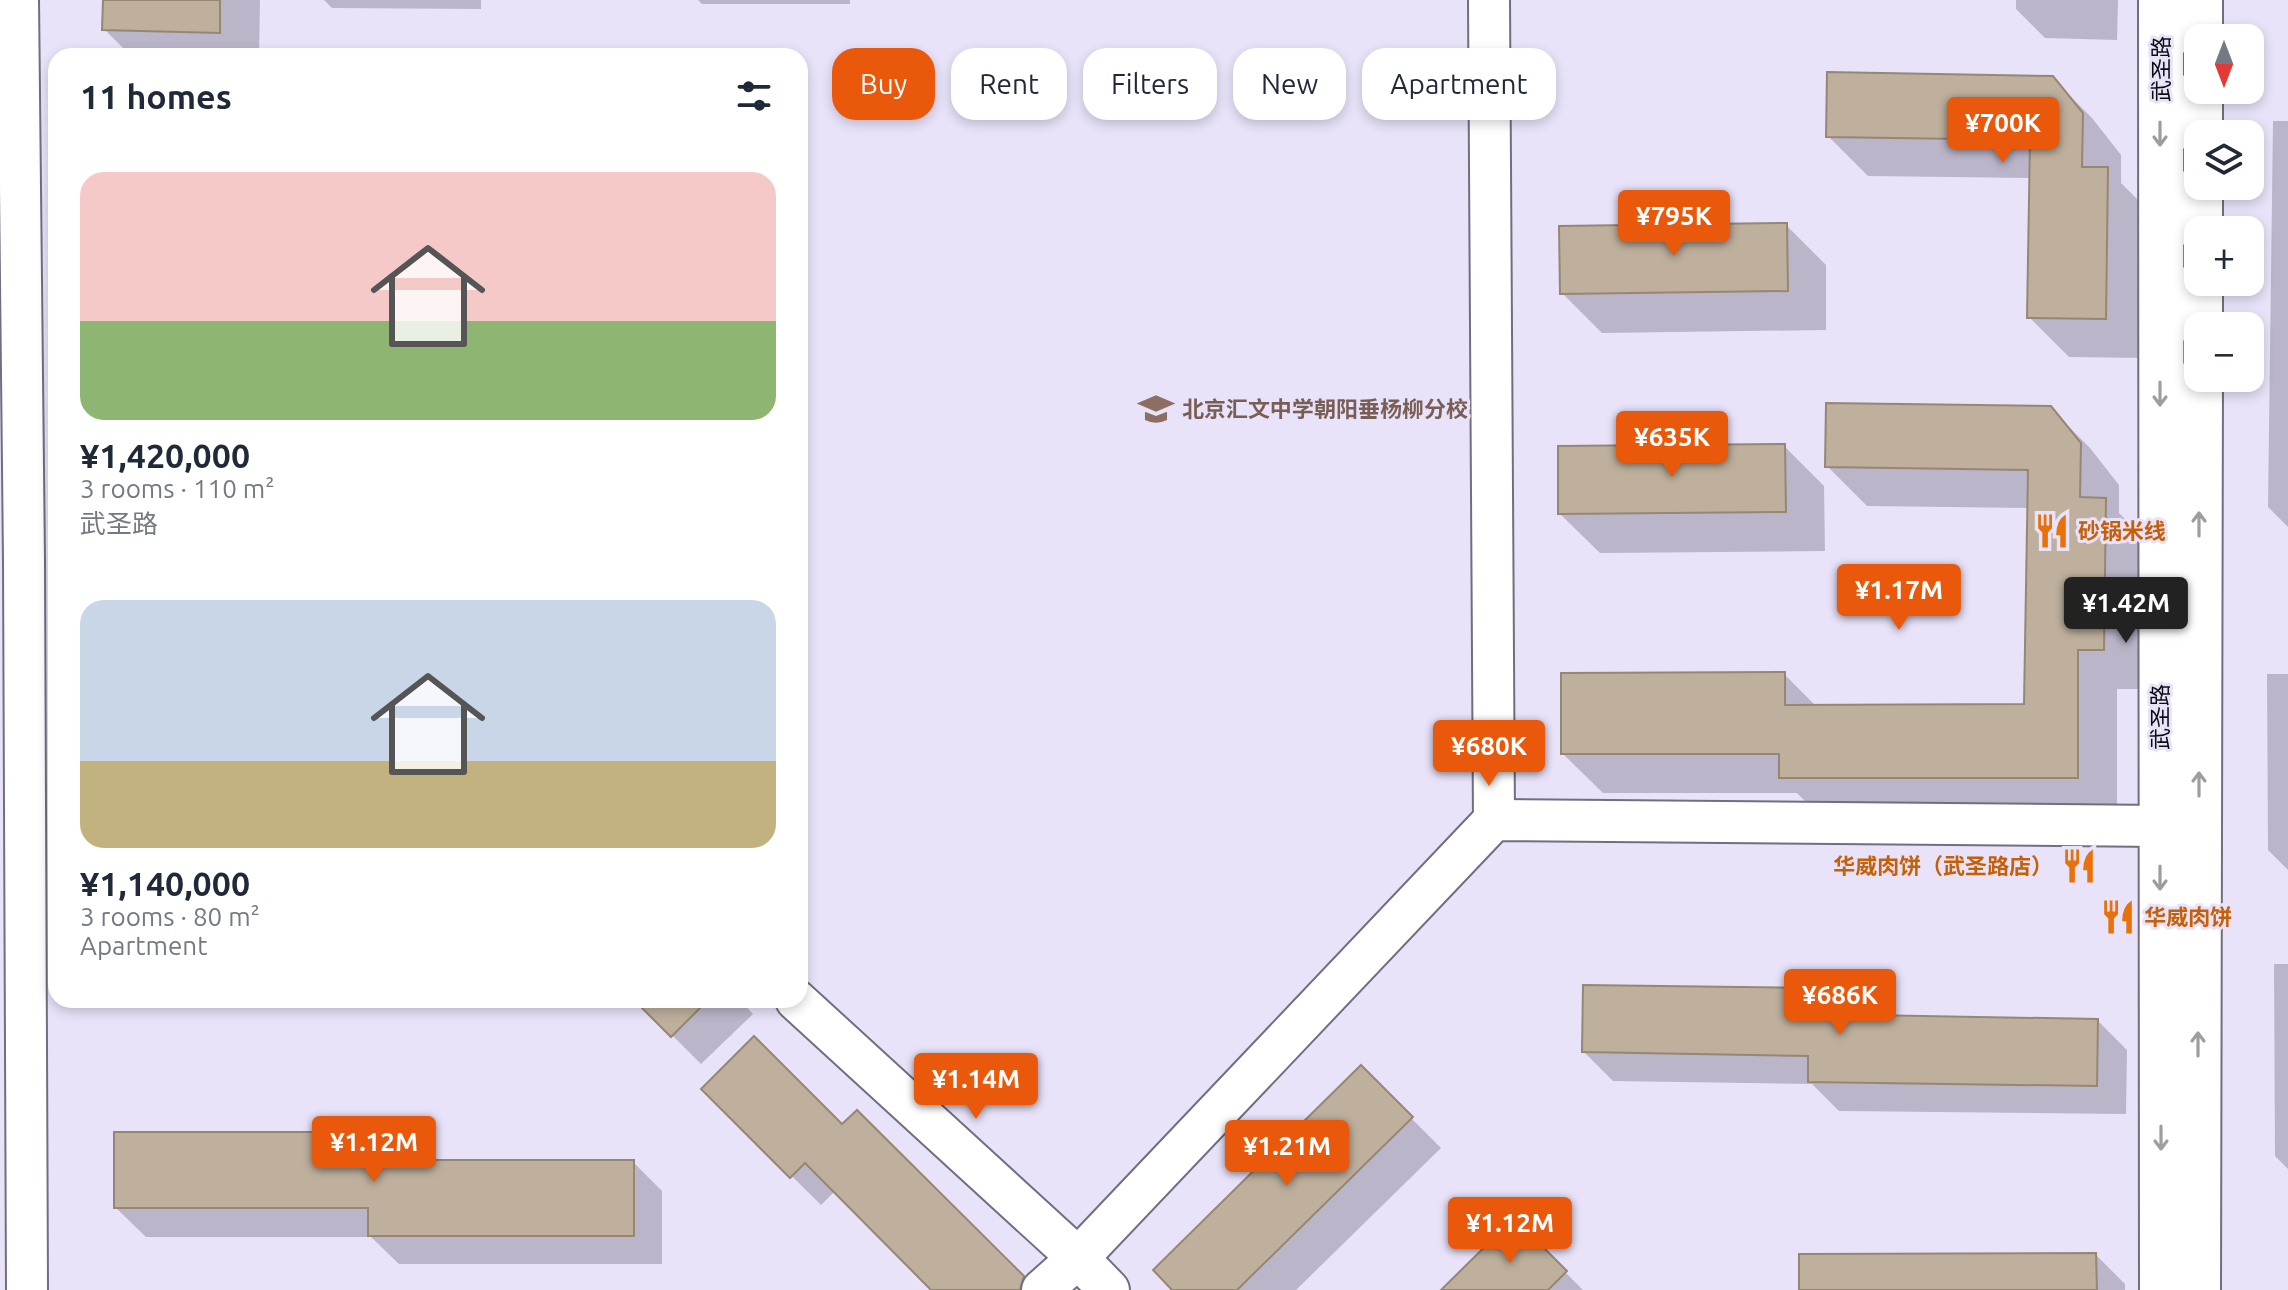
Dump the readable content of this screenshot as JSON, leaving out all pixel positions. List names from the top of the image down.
{
  "streets": {
    "street": ["武圣路"]
  },
  "places": {
    "school or university": ["北京汇文中学朝阳垂杨柳分校"],
    "restaurant": ["砂锅米线", "华威肉饼（武圣路店）", "华威肉饼"]
  },
  "north": "bottom",
  "page": {
    "map_buttons": ["+", "−"],
    "chip": [
      "Buy",
      "Rent",
      "Filters",
      "New",
      "Apartment"
    ],
    "heading": "11 homes",
    "price": [
      "¥700K",
      "¥795K",
      "¥635K",
      "¥1.17M",
      "¥1.42M",
      "¥680K",
      "¥686K",
      "¥1.14M",
      "¥1.12M",
      "¥1.21M",
      "¥1.12M"
    ],
    "list": [
      {
        "name": "¥1,420,000",
        "note": "3 rooms · 110 m² · 武圣路"
      },
      {
        "name": "¥1,140,000",
        "note": "3 rooms · 80 m² · Apartment"
      }
    ]
  }
}
